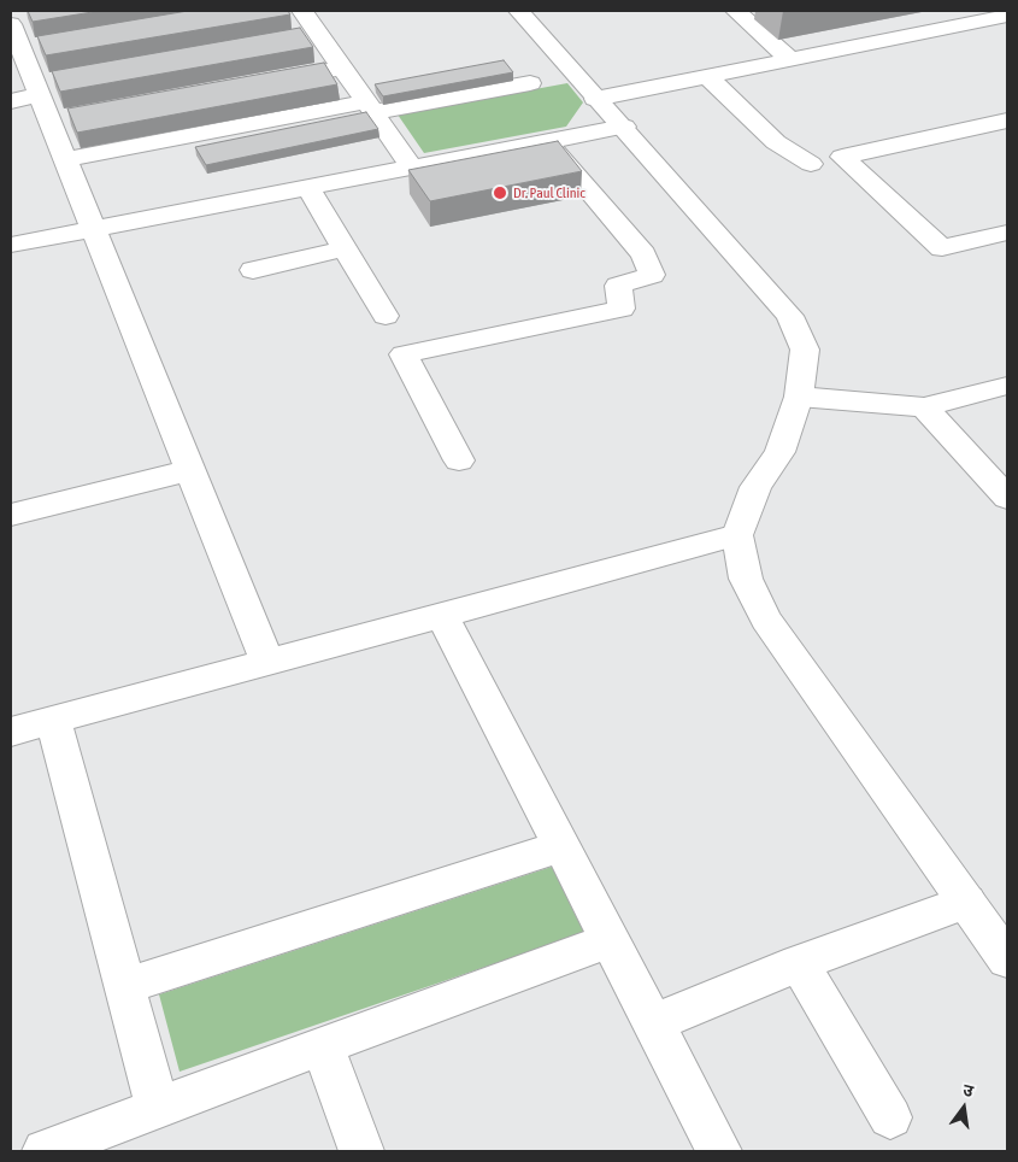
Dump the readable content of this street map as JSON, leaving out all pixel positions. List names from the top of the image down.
{
  "places": ["Dr. Paul Clinic"],
  "north": "top"
}
